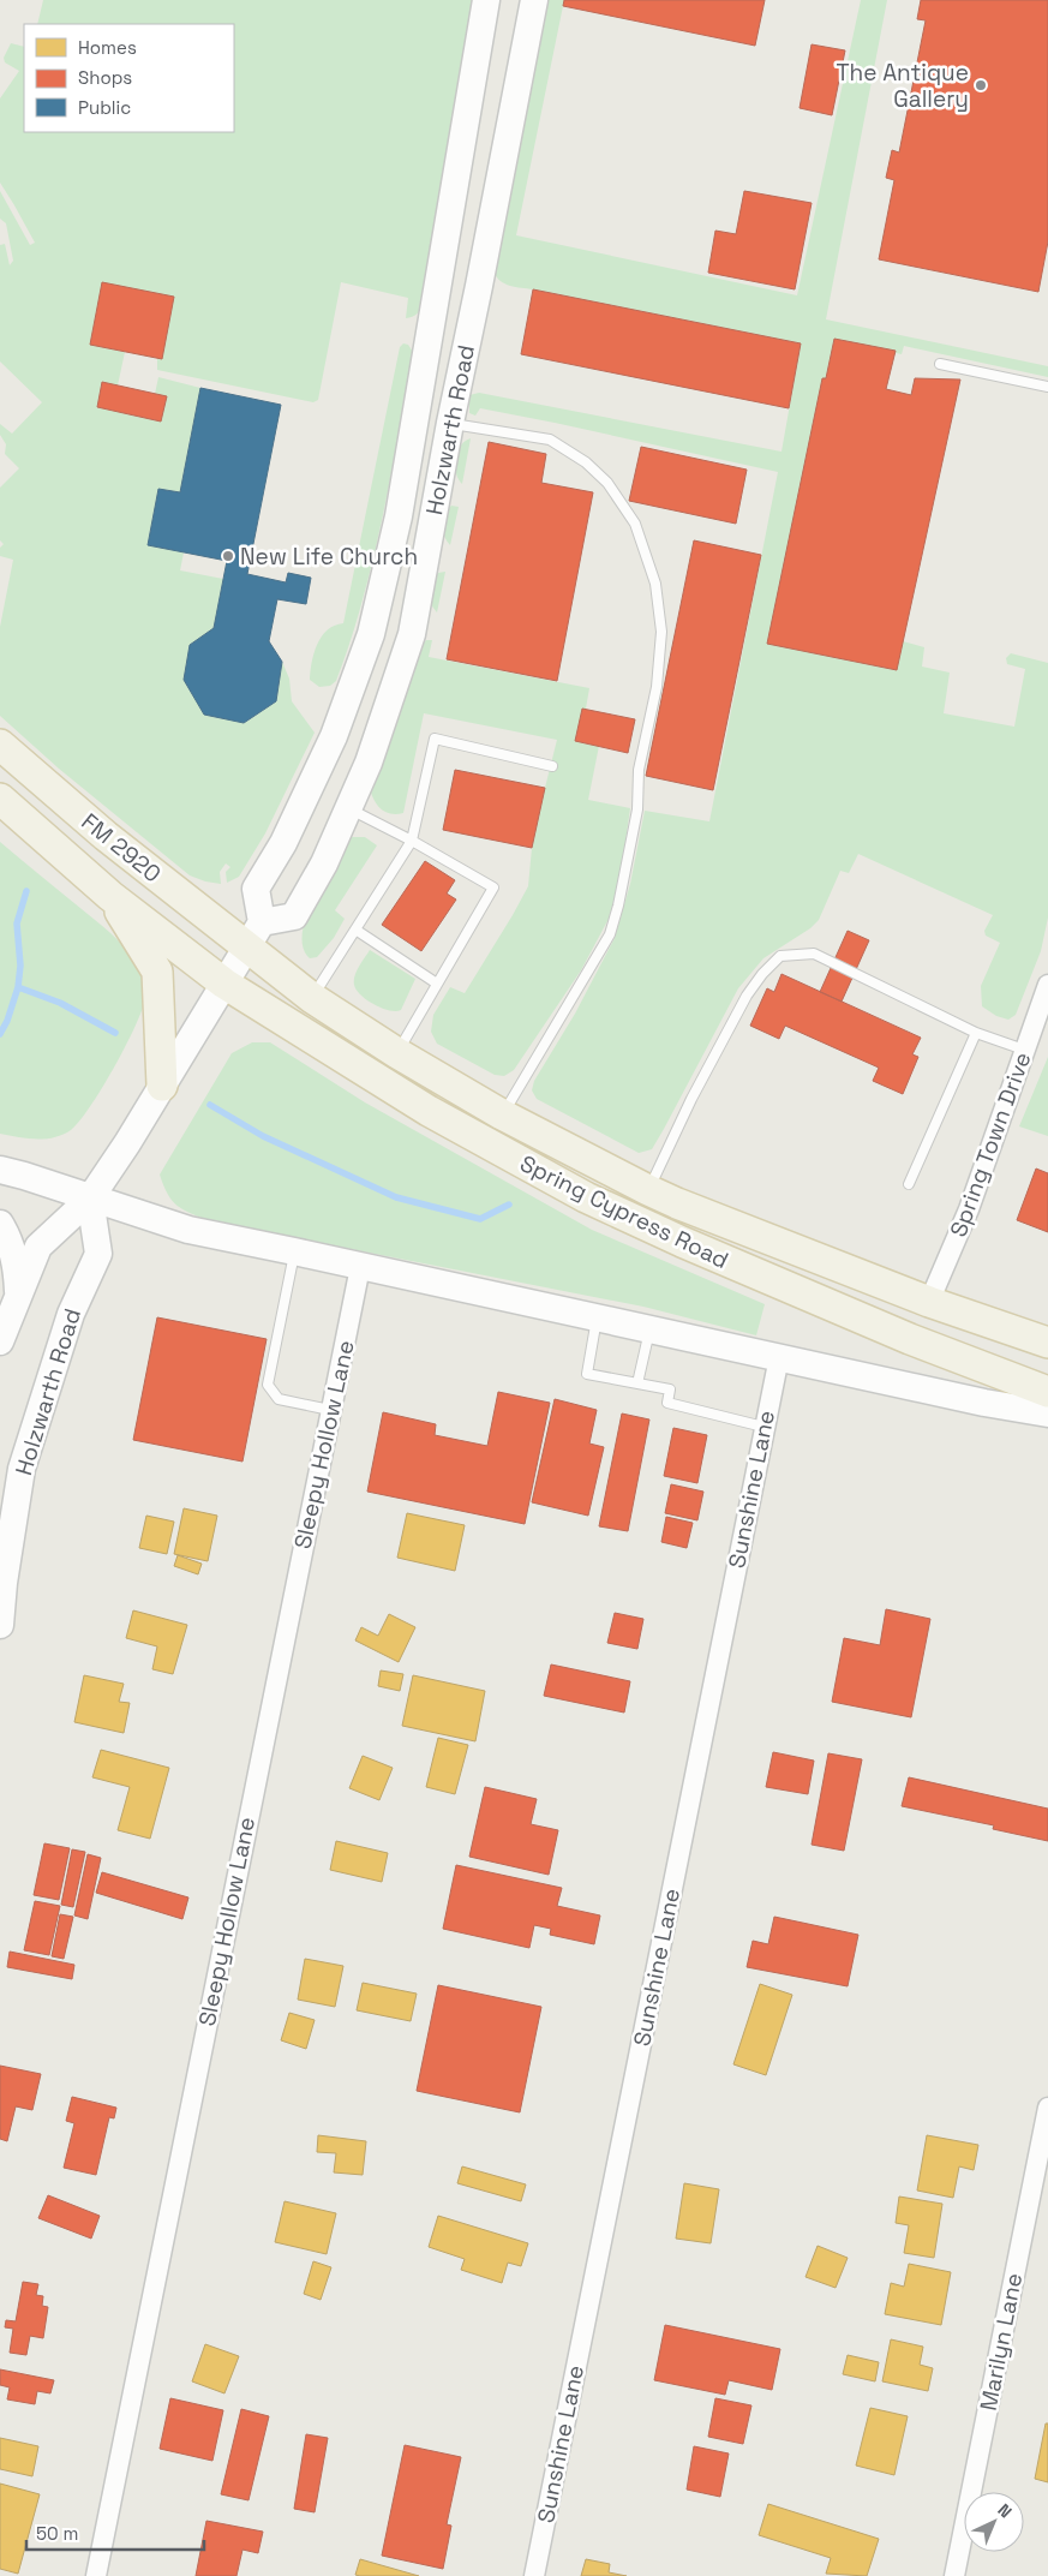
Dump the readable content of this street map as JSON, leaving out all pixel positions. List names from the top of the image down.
{
  "streets": {
    "main road": ["Holzwarth Road", "FM 2920", "Spring Cypress Road"],
    "street": [
      "Spring Town Drive",
      "Sleepy Hollow Lane",
      "Sunshine Lane",
      "Marilyn Lane"
    ]
  },
  "crossings": [
    ["FM 2920", "Spring Cypress Road"],
    ["Spring Town Drive", "Spring Cypress Road"]
  ],
  "places": ["The Antique Gallery", "New Life Church"],
  "legend": ["Homes", "Shops", "Public"],
  "scale_bar": "50 m",
  "north": "top right"
}
